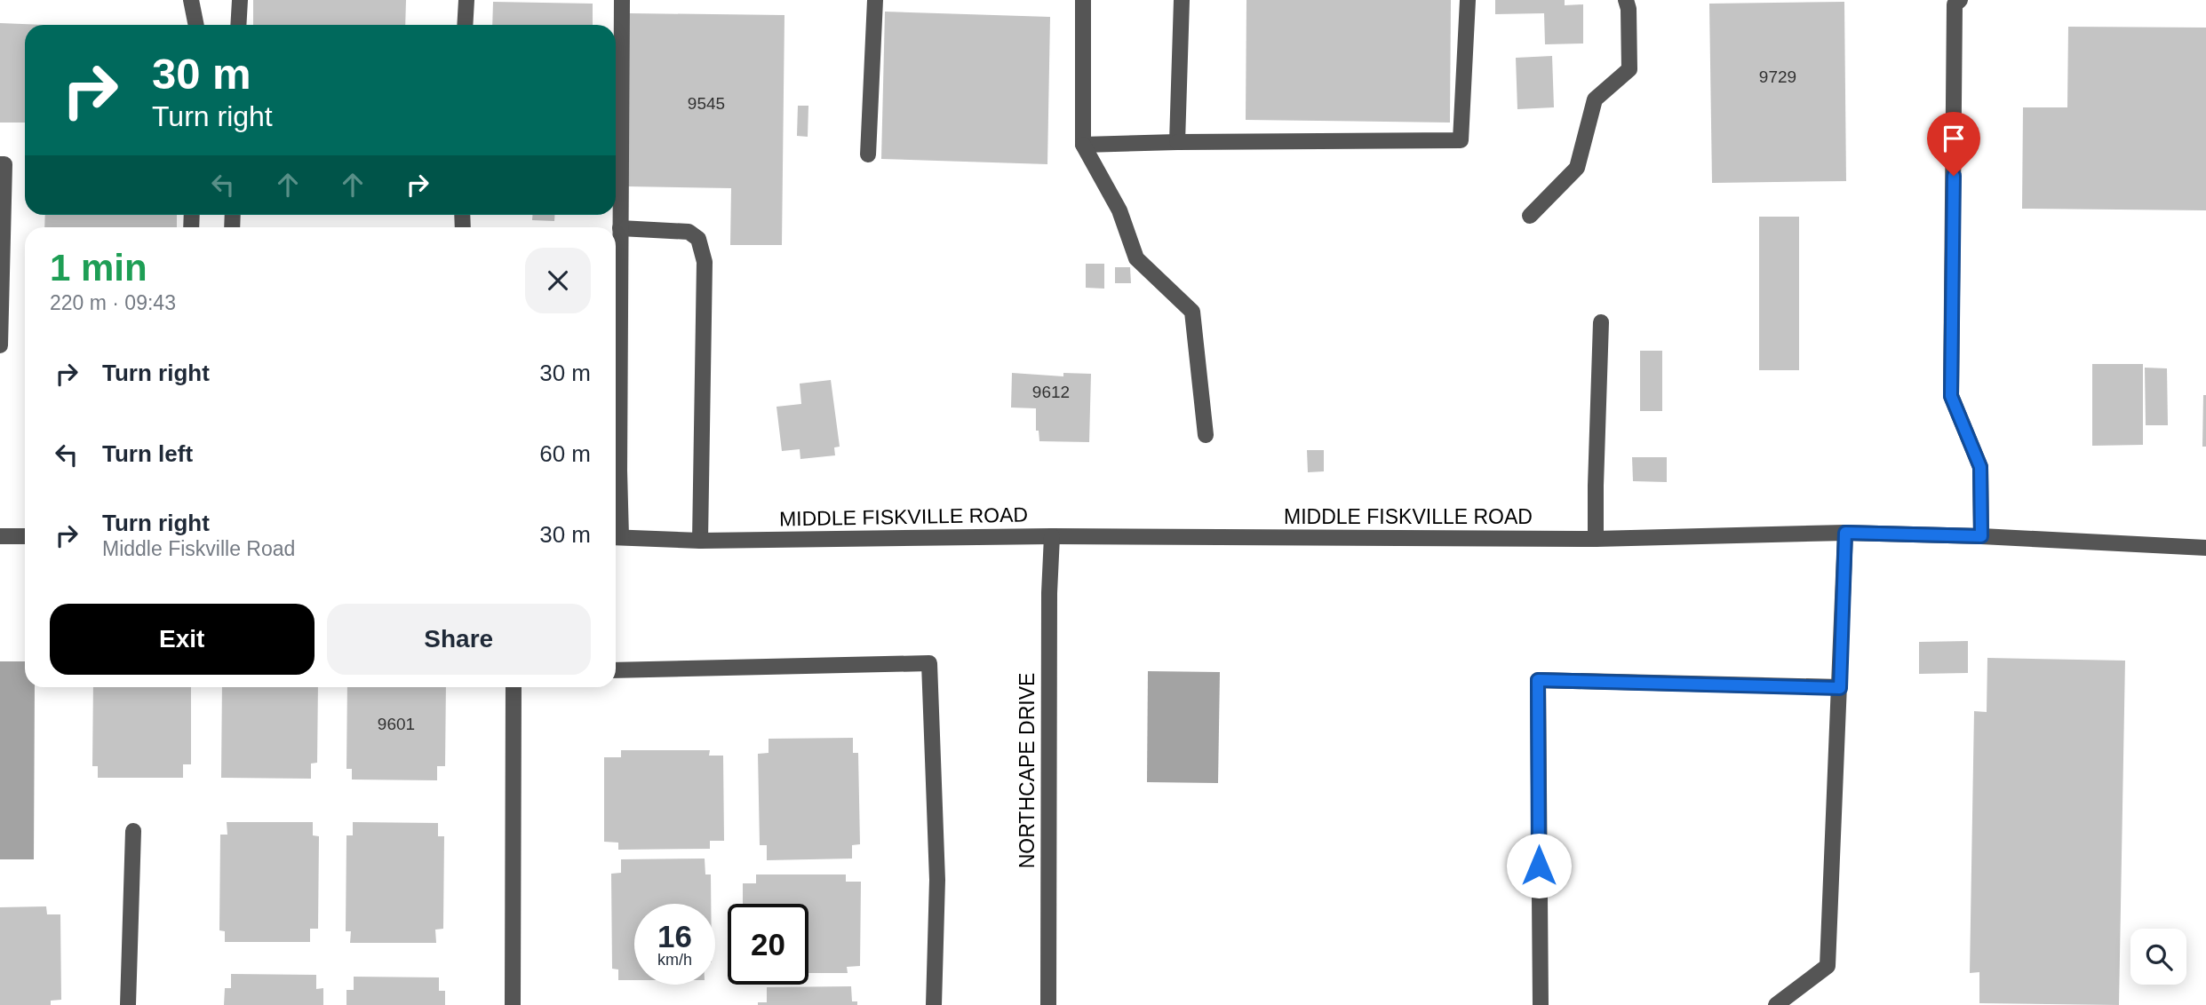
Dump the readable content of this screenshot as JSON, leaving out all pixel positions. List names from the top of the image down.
{
  "streets": {
    "street": ["MIDDLE FISKVILLE ROAD", "NORTHCAPE DRIVE"]
  },
  "crossings": [
    ["MIDDLE FISKVILLE ROAD", "NORTHCAPE DRIVE"]
  ],
  "house_numbers": [
    "9729",
    "9545",
    "9612",
    "9601"
  ],
  "page": {
    "turn": ["30 m", "Turn right"],
    "heading": ["1 min", "220 m · 09:43"],
    "list": [
      {
        "name": "Turn right",
        "value": "30 m"
      },
      {
        "name": "Turn left",
        "value": "60 m"
      },
      {
        "name": "Turn right",
        "note": "Middle Fiskville Road",
        "value": "30 m"
      }
    ],
    "buttons": ["Exit", "Share"],
    "speed": "16 km/h",
    "limit": "20"
  }
}
